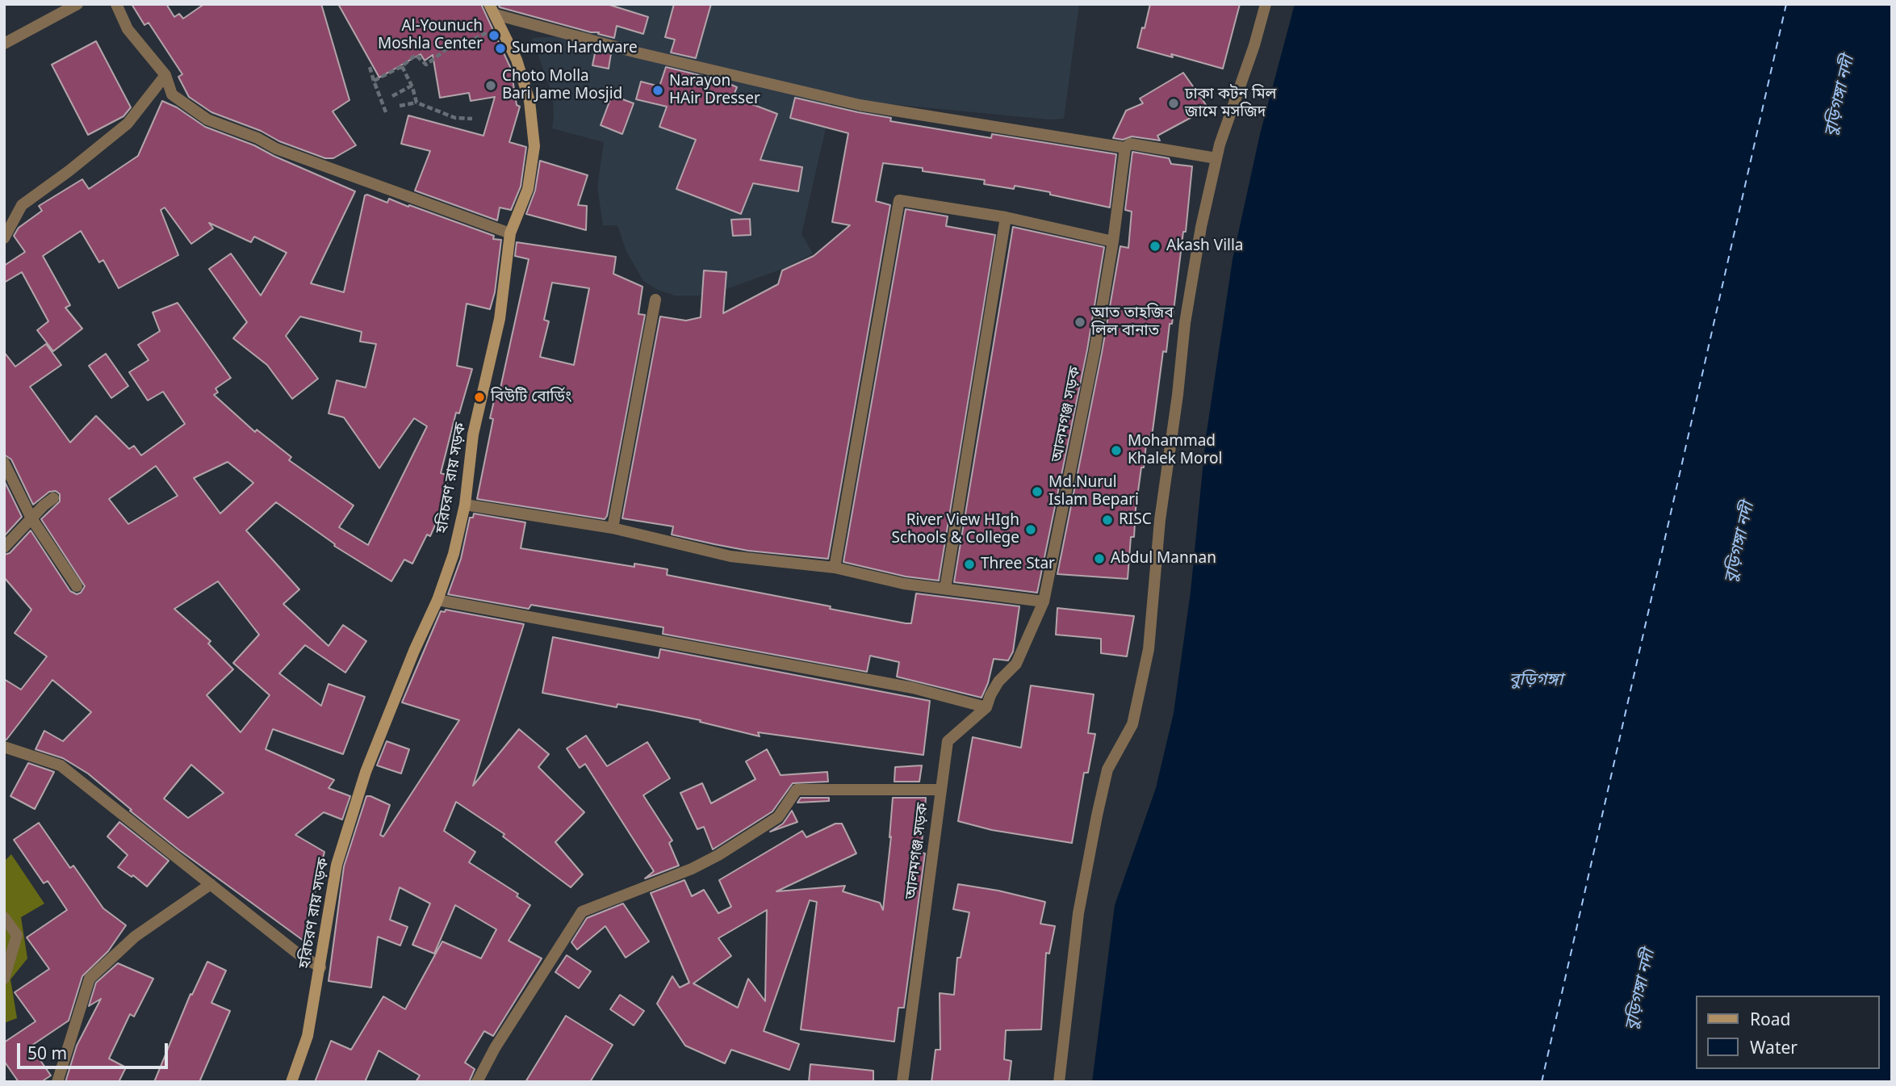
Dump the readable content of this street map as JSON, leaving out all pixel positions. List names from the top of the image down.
{
  "streets": {
    "main road": ["হরিচরণ রায় সড়ক"],
    "street": ["আলমগঞ্জ সড়ক"]
  },
  "water": ["বুড়িগঙ্গা নদী", "বুড়িগঙ্গা"],
  "places": [
    "Al-Younuch Moshla Center",
    "Sumon Hardware",
    "Choto Molla Bari Jame Mosjid",
    "Narayon HAir Dresser",
    "ঢাকা কটন মিল জামে মসজিদ",
    "Akash Villa",
    "আত তাহজিব লিল বানাত",
    "বিউটি বোর্ডিং",
    "Mohammad Khalek Morol",
    "Md.Nurul Islam Bepari",
    "RISC",
    "River View HIgh Schools & College",
    "Abdul Mannan",
    "Three Star"
  ],
  "legend": ["Road", "Water"],
  "scale_bar": "50 m"
}
